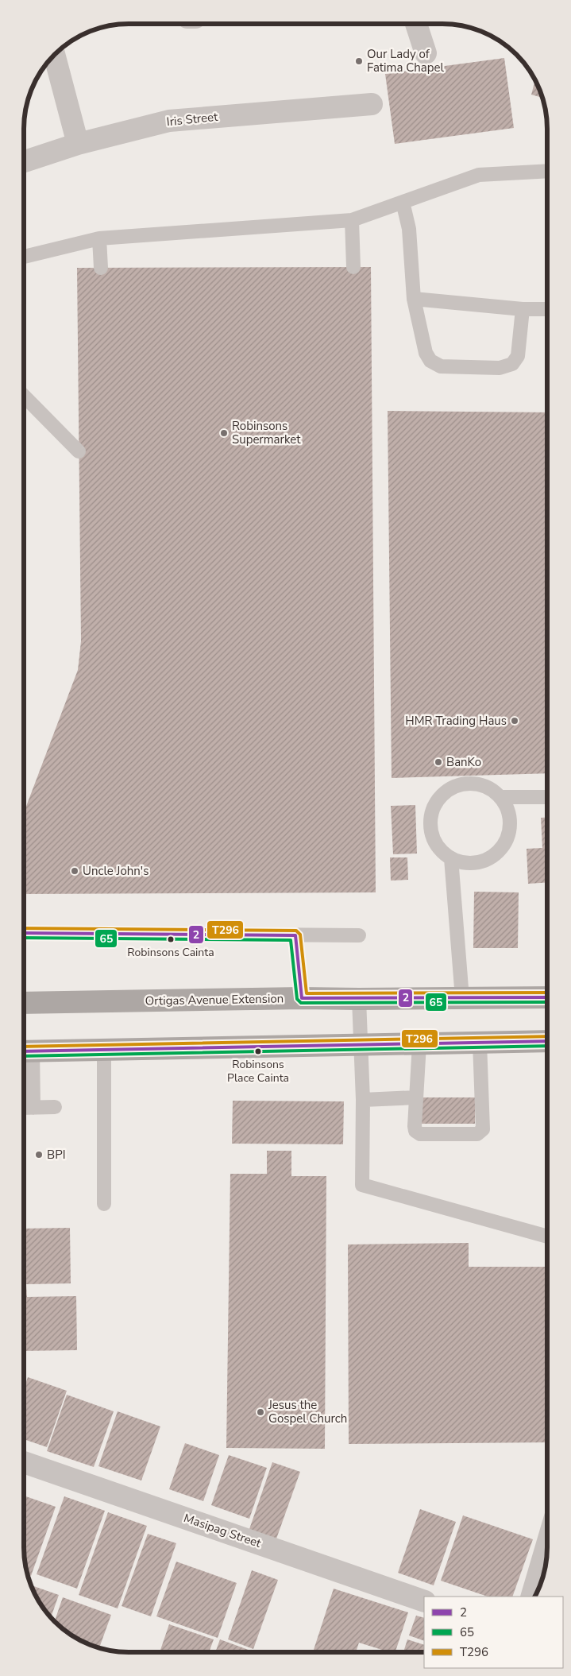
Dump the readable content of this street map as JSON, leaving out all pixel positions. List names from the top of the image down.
{
  "streets": {
    "main road": ["Ortigas Avenue Extension"],
    "street": ["Iris Street", "Masipag Street"]
  },
  "places": [
    "Our Lady of Fatima Chapel",
    "Robinsons Supermarket",
    "HMR Trading Haus",
    "BanKo",
    "Uncle John's",
    "Robinsons Cainta",
    "Robinsons Place Cainta",
    "BPI",
    "Jesus the Gospel Church"
  ],
  "lines": ["transit line T296", "transit line 2", "transit line 65"],
  "legend": ["2", "65", "T296"]
}
